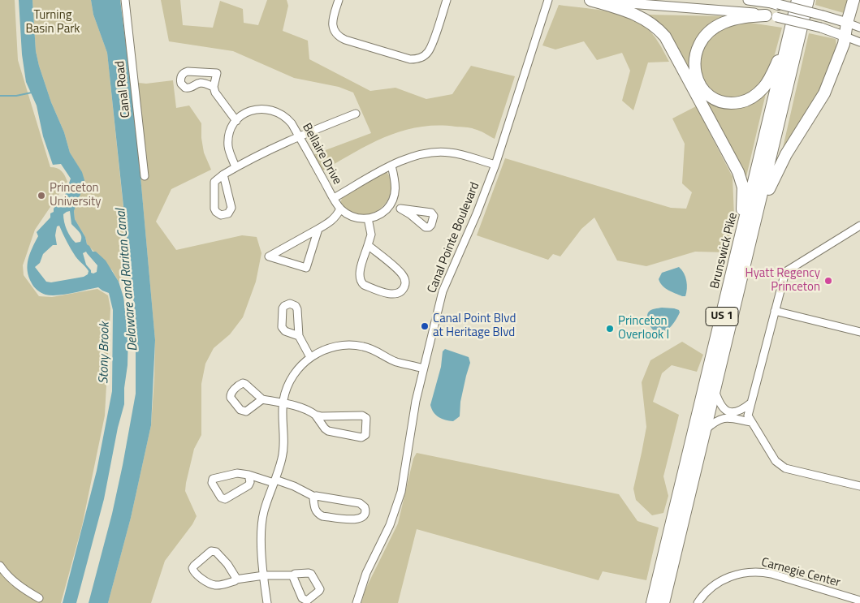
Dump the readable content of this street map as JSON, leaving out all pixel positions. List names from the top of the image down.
{
  "streets": {
    "highway": ["Brunswick Pike", "US 1"],
    "street": [
      "Canal Road",
      "Bellaire Drive",
      "Canal Pointe Boulevard",
      "Carnegie Center"
    ]
  },
  "water": ["Delaware and Raritan Canal", "Stony Brook"],
  "parks": ["Turning Basin Park"],
  "places": [
    "Princeton University",
    "Hyatt Regency Princeton",
    "Canal Point Blvd at Heritage Blvd",
    "Princeton Overlook I"
  ]
}
